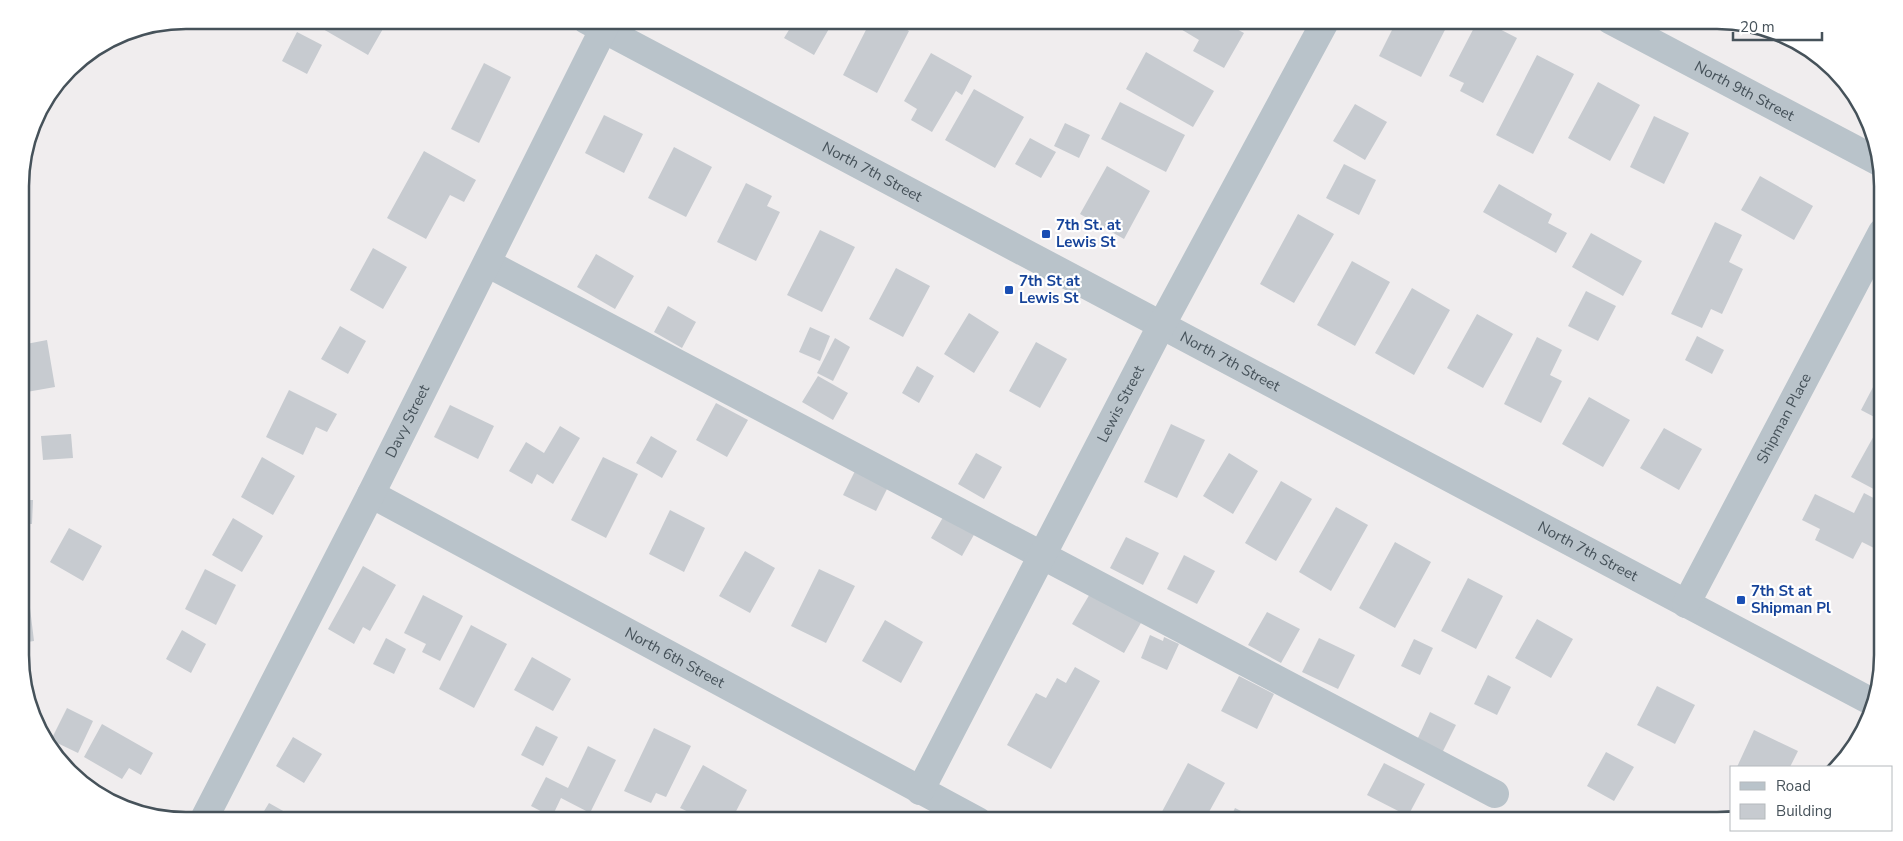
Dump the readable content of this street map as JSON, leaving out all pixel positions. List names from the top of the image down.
{
  "streets": {
    "street": [
      "North 9th Street",
      "North 7th Street",
      "Lewis Street",
      "Shipman Place",
      "Davy Street",
      "North 6th Street"
    ]
  },
  "crossings": [
    ["North 7th Street", "Lewis Street"],
    ["North 7th Street", "Shipman Place"],
    ["Lewis Street", "North 6th Street"],
    ["Davy Street", "North 6th Street"]
  ],
  "places": {
    "transit": ["7th St. at Lewis St", "7th St at Lewis St", "7th St at Shipman Pl"]
  },
  "legend": ["Road", "Building"],
  "scale_bar": "20 m"
}
